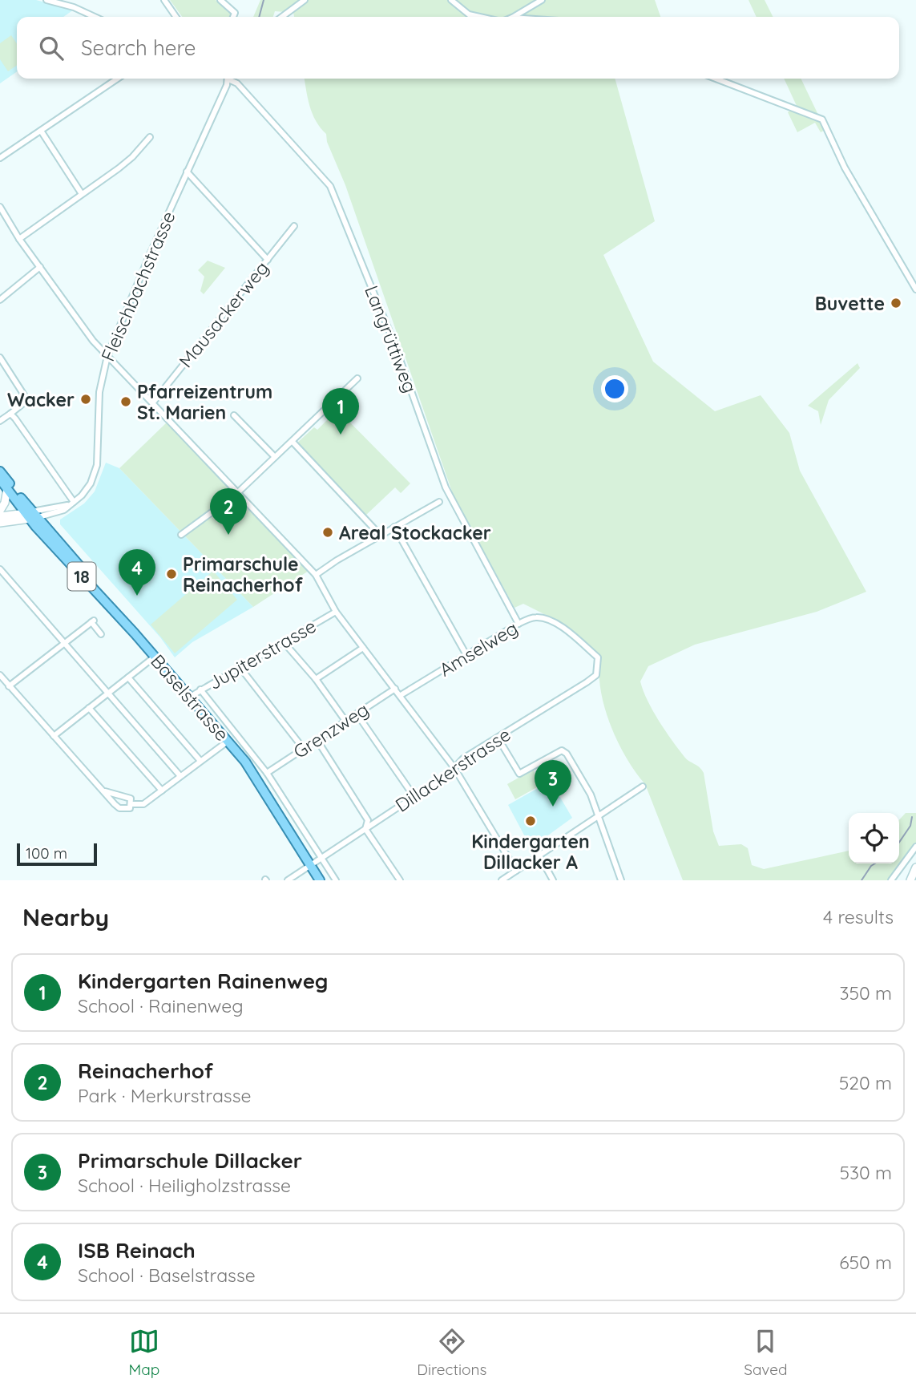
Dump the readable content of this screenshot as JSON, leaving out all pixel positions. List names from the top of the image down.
{
  "streets": {
    "main road": ["18", "Baselstrasse"],
    "street": [
      "Fleischbachstrasse",
      "Mausackerweg",
      "Langrüttiweg",
      "Amselweg",
      "Jupiterstrasse",
      "Grenzweg",
      "Dillackerstrasse"
    ]
  },
  "crossings": [
    ["Fleischbachstrasse", "Baselstrasse"],
    ["Langrüttiweg", "Amselweg"],
    ["18", "Baselstrasse"],
    ["18", "Dillackerstrasse"],
    ["Amselweg", "Dillackerstrasse"],
    ["Jupiterstrasse", "Baselstrasse"],
    ["Baselstrasse", "Grenzweg"],
    ["Baselstrasse", "Dillackerstrasse"]
  ],
  "places": [
    "Buvette",
    "Wacker",
    "Pfarreizentrum St. Marien",
    "Areal Stockacker",
    "Primarschule Reinacherhof",
    "Kindergarten Dillacker A"
  ],
  "scale_bar": "100 m",
  "page": {
    "search": "Search here",
    "pins": [
      "1",
      "2",
      "4",
      "3"
    ],
    "scale": "100 m",
    "heading": ["Nearby", "4 results"],
    "list": [
      {
        "mark": "1",
        "name": "Kindergarten Rainenweg",
        "note": "School · Rainenweg",
        "value": "350 m"
      },
      {
        "mark": "2",
        "name": "Reinacherhof",
        "note": "Park · Merkurstrasse",
        "value": "520 m"
      },
      {
        "mark": "3",
        "name": "Primarschule Dillacker",
        "note": "School · Heiligholzstrasse",
        "value": "530 m"
      },
      {
        "mark": "4",
        "name": "ISB Reinach",
        "note": "School · Baselstrasse",
        "value": "650 m"
      }
    ],
    "nav": ["Map", "Directions", "Saved"]
  }
}
